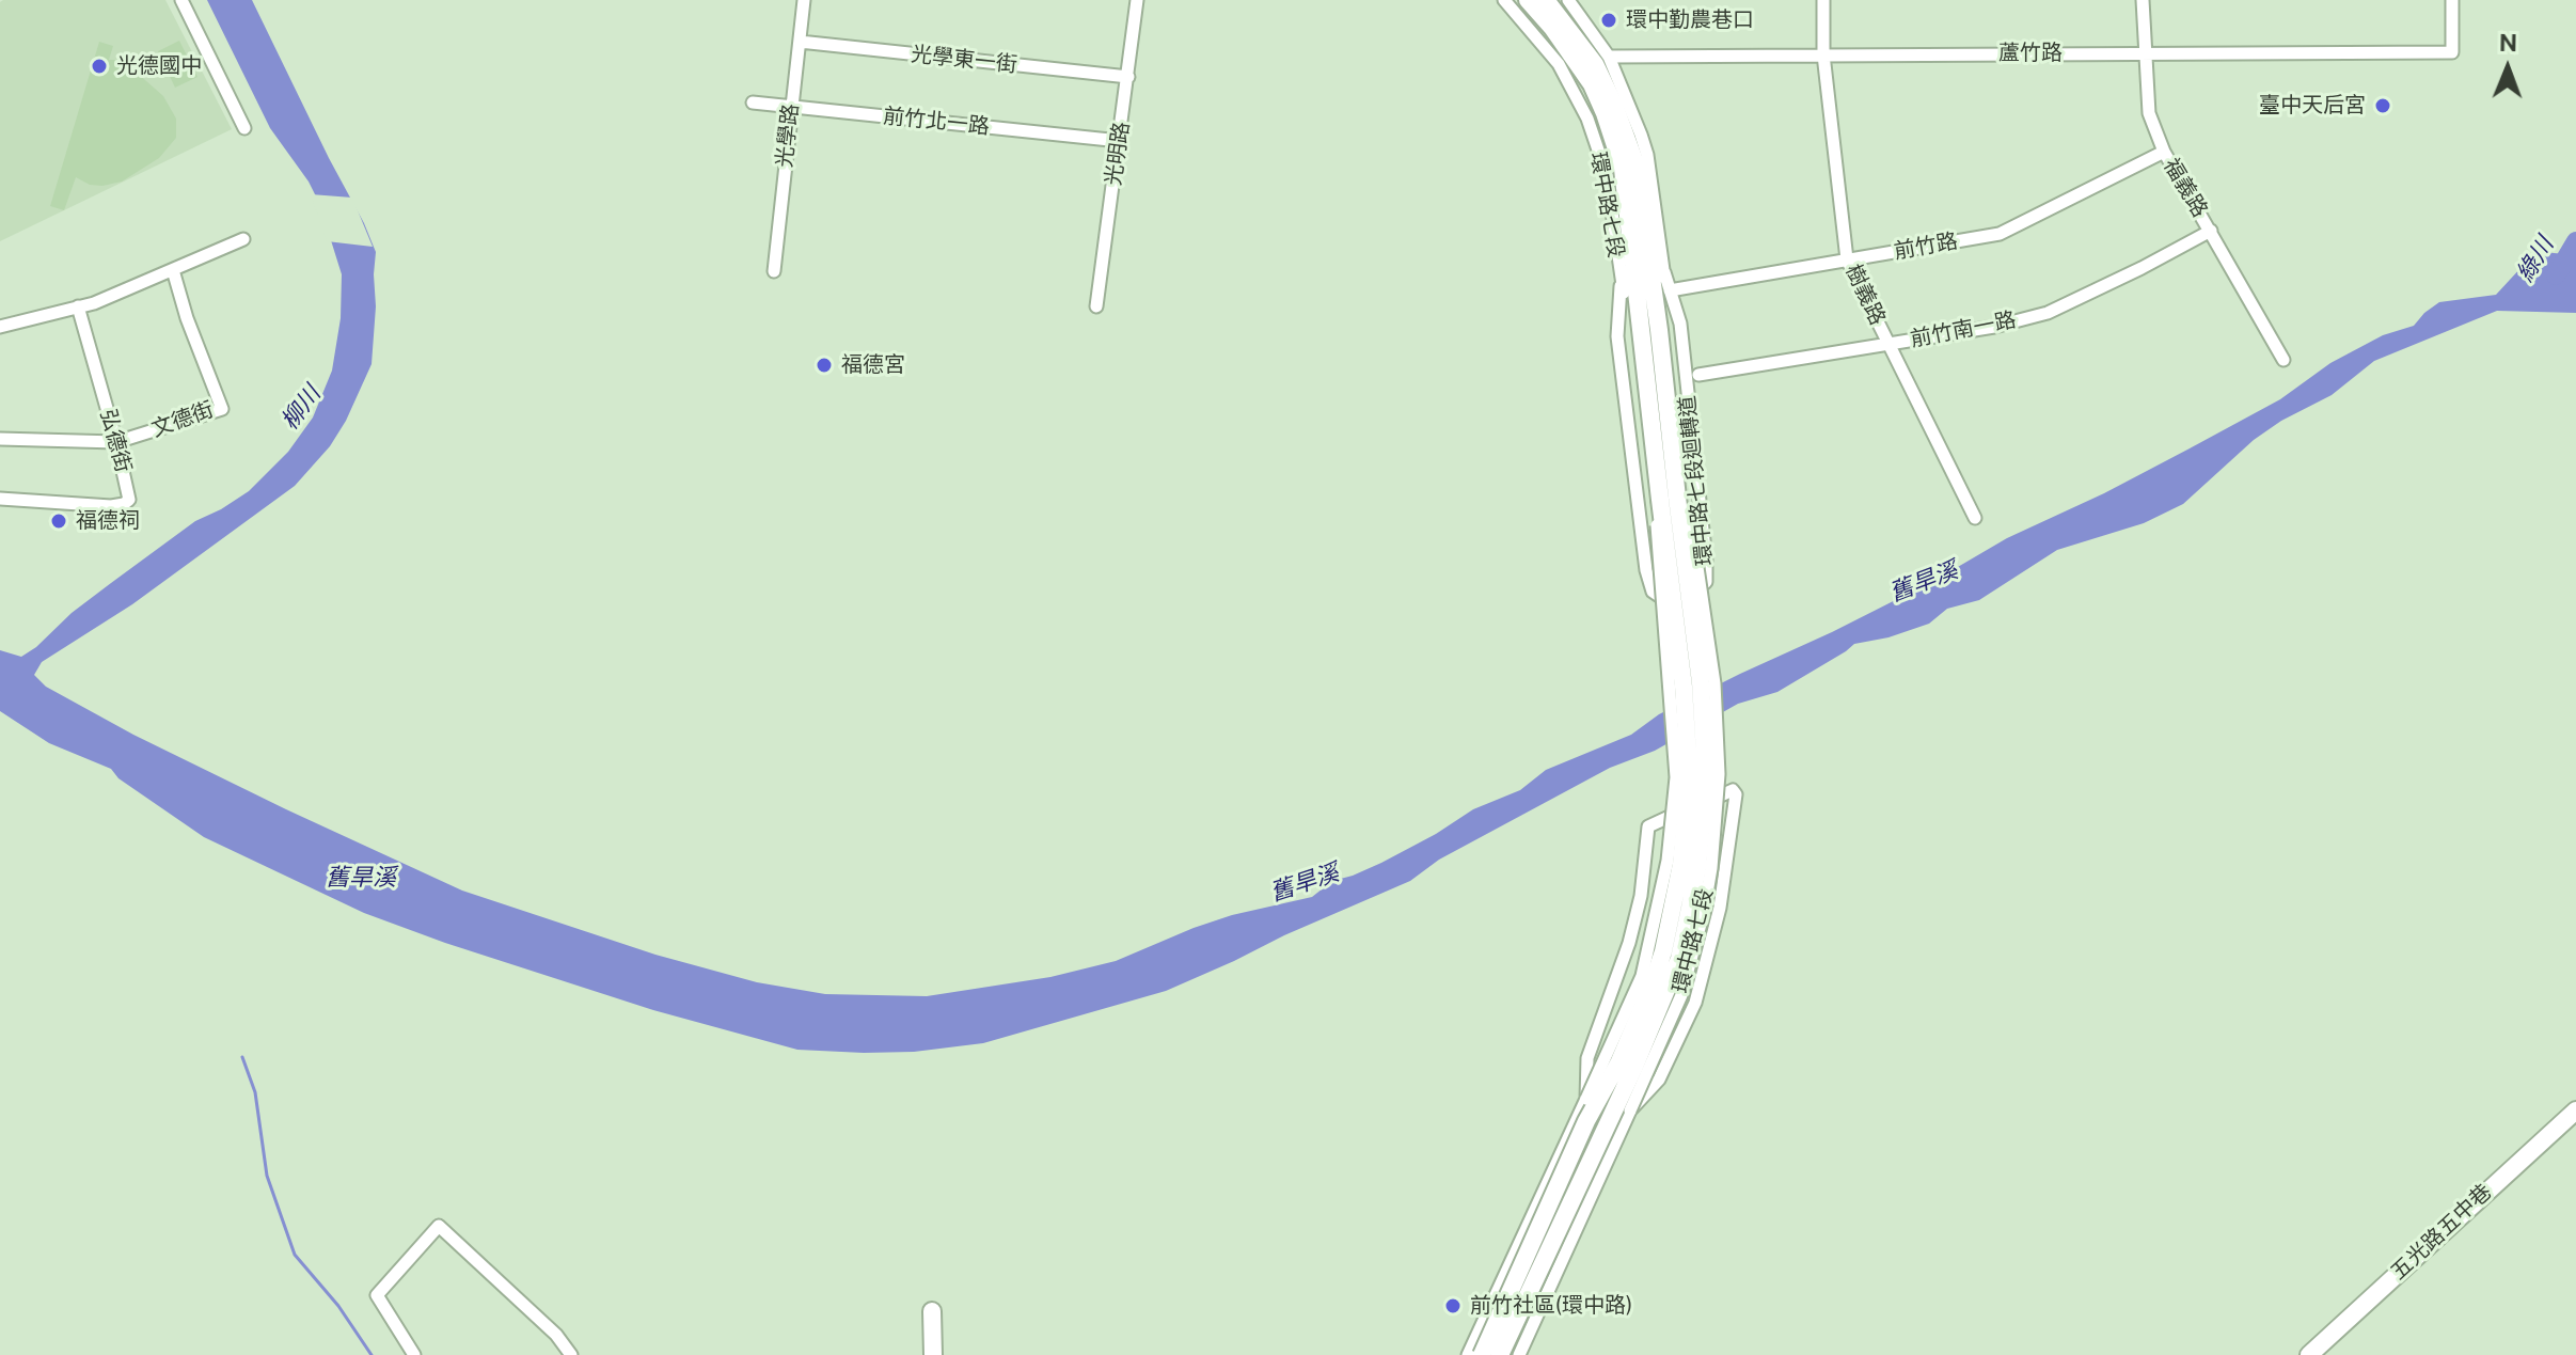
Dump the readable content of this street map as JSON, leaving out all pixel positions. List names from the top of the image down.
{
  "streets": {
    "street": [
      "蘆竹路",
      "光學東一街",
      "前竹北一路",
      "光學路",
      "光明路",
      "福義路",
      "環中路七段",
      "前竹路",
      "樹義路",
      "前竹南一路",
      "文德街",
      "弘德街",
      "環中路七段迴轉道",
      "五光路五中巷"
    ]
  },
  "crossings": [
    ["蘆竹路", "福義路"],
    ["蘆竹路", "樹義路"],
    ["光學東一街", "光學路"],
    ["光學東一街", "光明路"],
    ["前竹北一路", "光學路"],
    ["前竹北一路", "光明路"],
    ["福義路", "前竹路"],
    ["福義路", "前竹南一路"],
    ["環中路七段", "環中路七段迴轉道"],
    ["前竹路", "樹義路"],
    ["前竹路", "環中路七段迴轉道"],
    ["樹義路", "前竹南一路"],
    ["文德街", "弘德街"]
  ],
  "water": ["綠川", "柳川", "舊旱溪"],
  "places": [
    "環中勤農巷口",
    "光德國中",
    "臺中天后宮",
    "福德宮",
    "福德祠",
    "前竹社區(環中路)"
  ],
  "north": "top"
}
